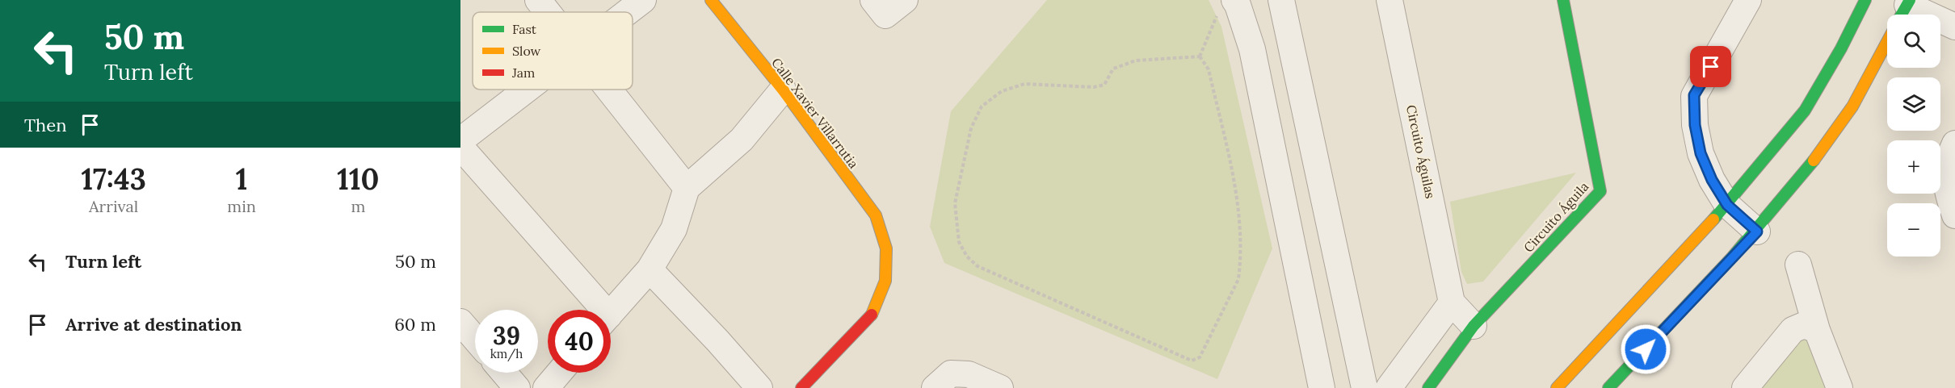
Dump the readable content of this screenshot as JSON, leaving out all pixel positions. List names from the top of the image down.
{
  "streets": {
    "street": ["Calle Xavier Villarrutia", "Circuito Águilas", "Circuito Águila"]
  },
  "legend": ["Fast", "Slow", "Jam"],
  "page": {
    "turn": ["50 m", "Turn left"],
    "map_buttons": ["+", "−"],
    "then": "Then",
    "eta": [
      "17:43",
      "Arrival",
      "1",
      "min",
      "110",
      "m"
    ],
    "list": [
      {
        "name": "Turn left",
        "value": "50 m"
      },
      {
        "name": "Arrive at destination",
        "value": "60 m"
      }
    ],
    "speed": "39 km/h",
    "limit": "40"
  }
}
